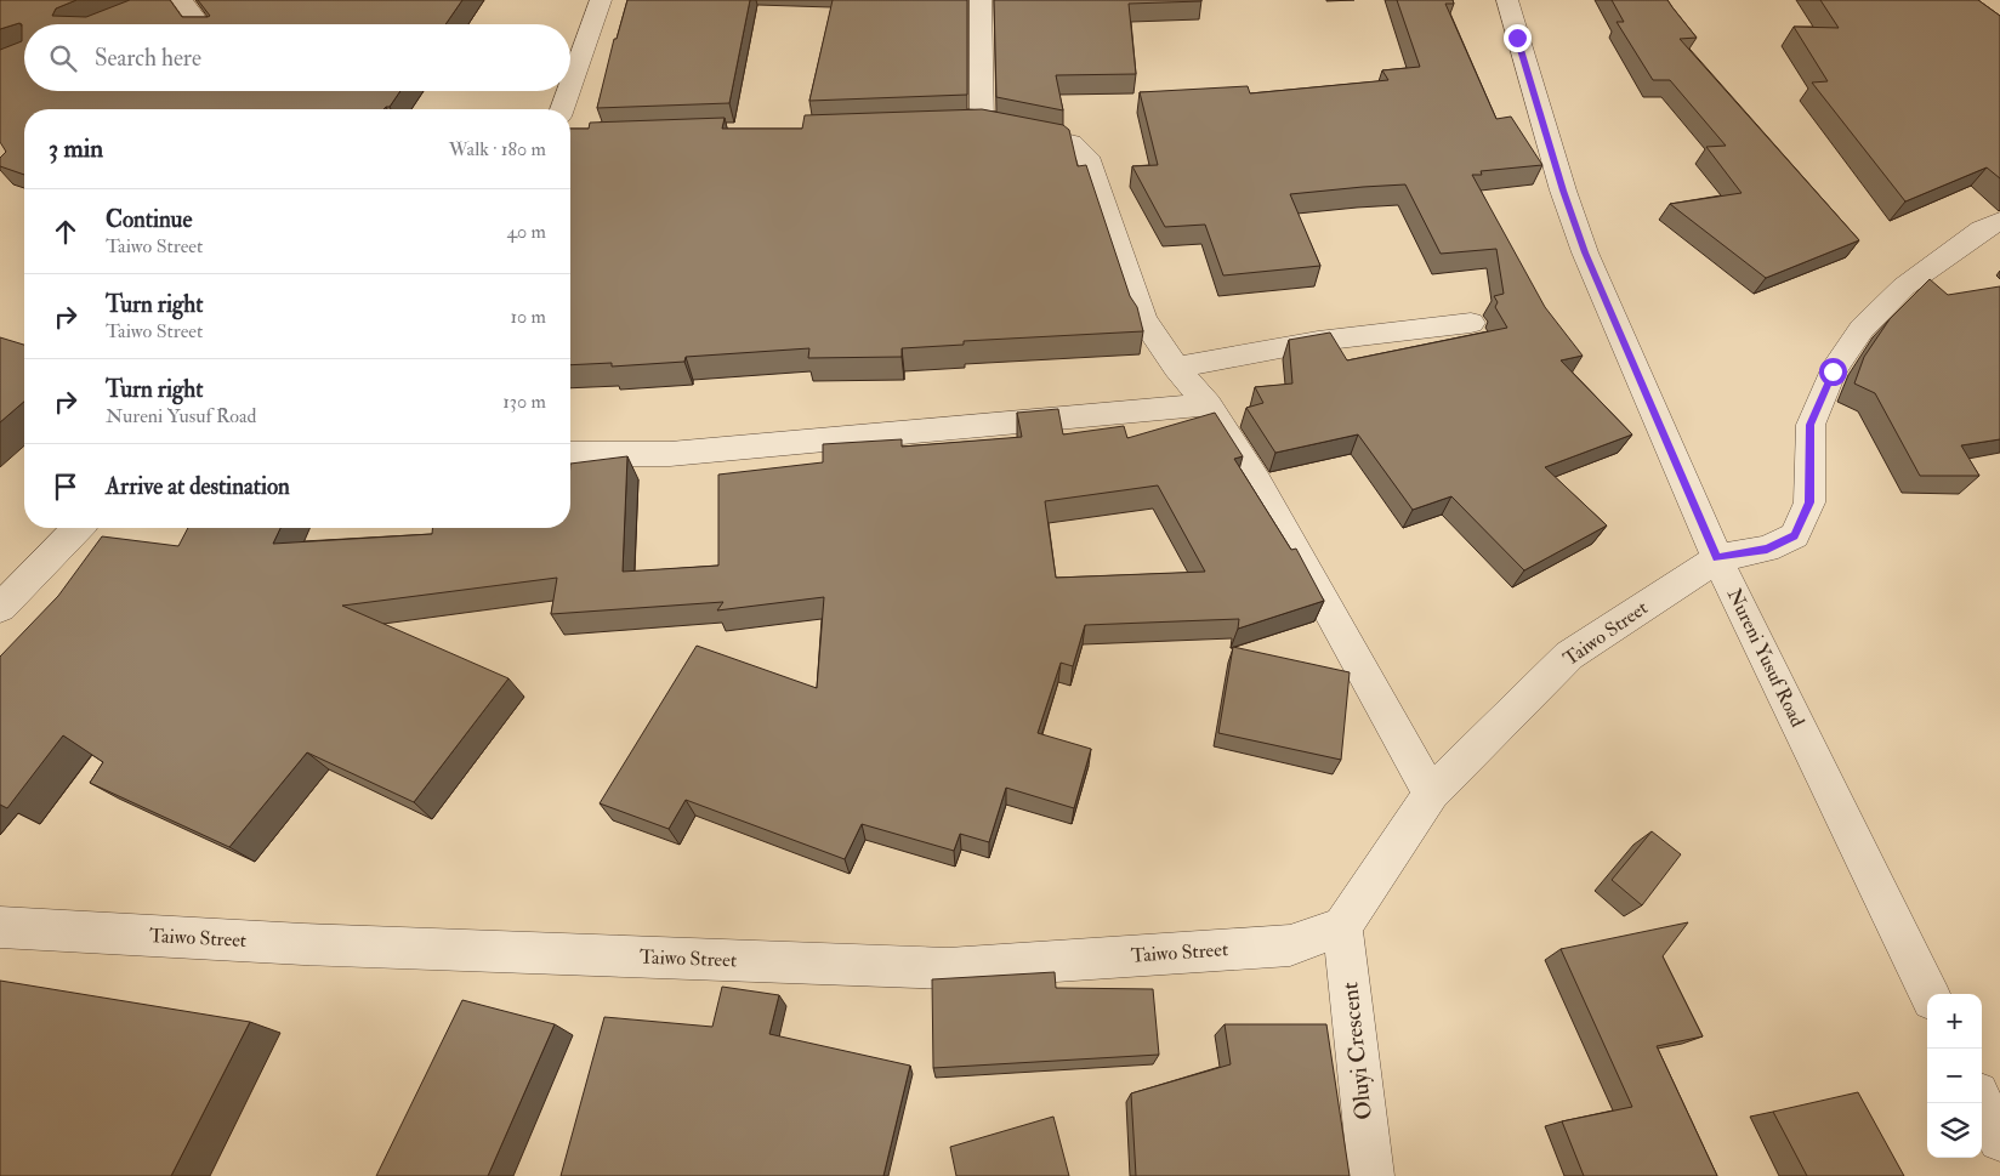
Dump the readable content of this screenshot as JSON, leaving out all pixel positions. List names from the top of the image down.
{
  "streets": {
    "street": ["Taiwo Street", "Nureni Yusuf Road", "Oluyi Crescent"]
  },
  "crossings": [
    ["Taiwo Street", "Nureni Yusuf Road"],
    ["Taiwo Street", "Oluyi Crescent"]
  ],
  "page": {
    "search": "Search here",
    "heading": ["3 min", "Walk · 180 m"],
    "list": [
      ["Continue", "Taiwo Street", "40 m"],
      ["Turn right", "Taiwo Street", "10 m"],
      ["Turn right", "Nureni Yusuf Road", "130 m"],
      "Arrive at destination"
    ],
    "map_buttons": ["+", "−"]
  }
}
